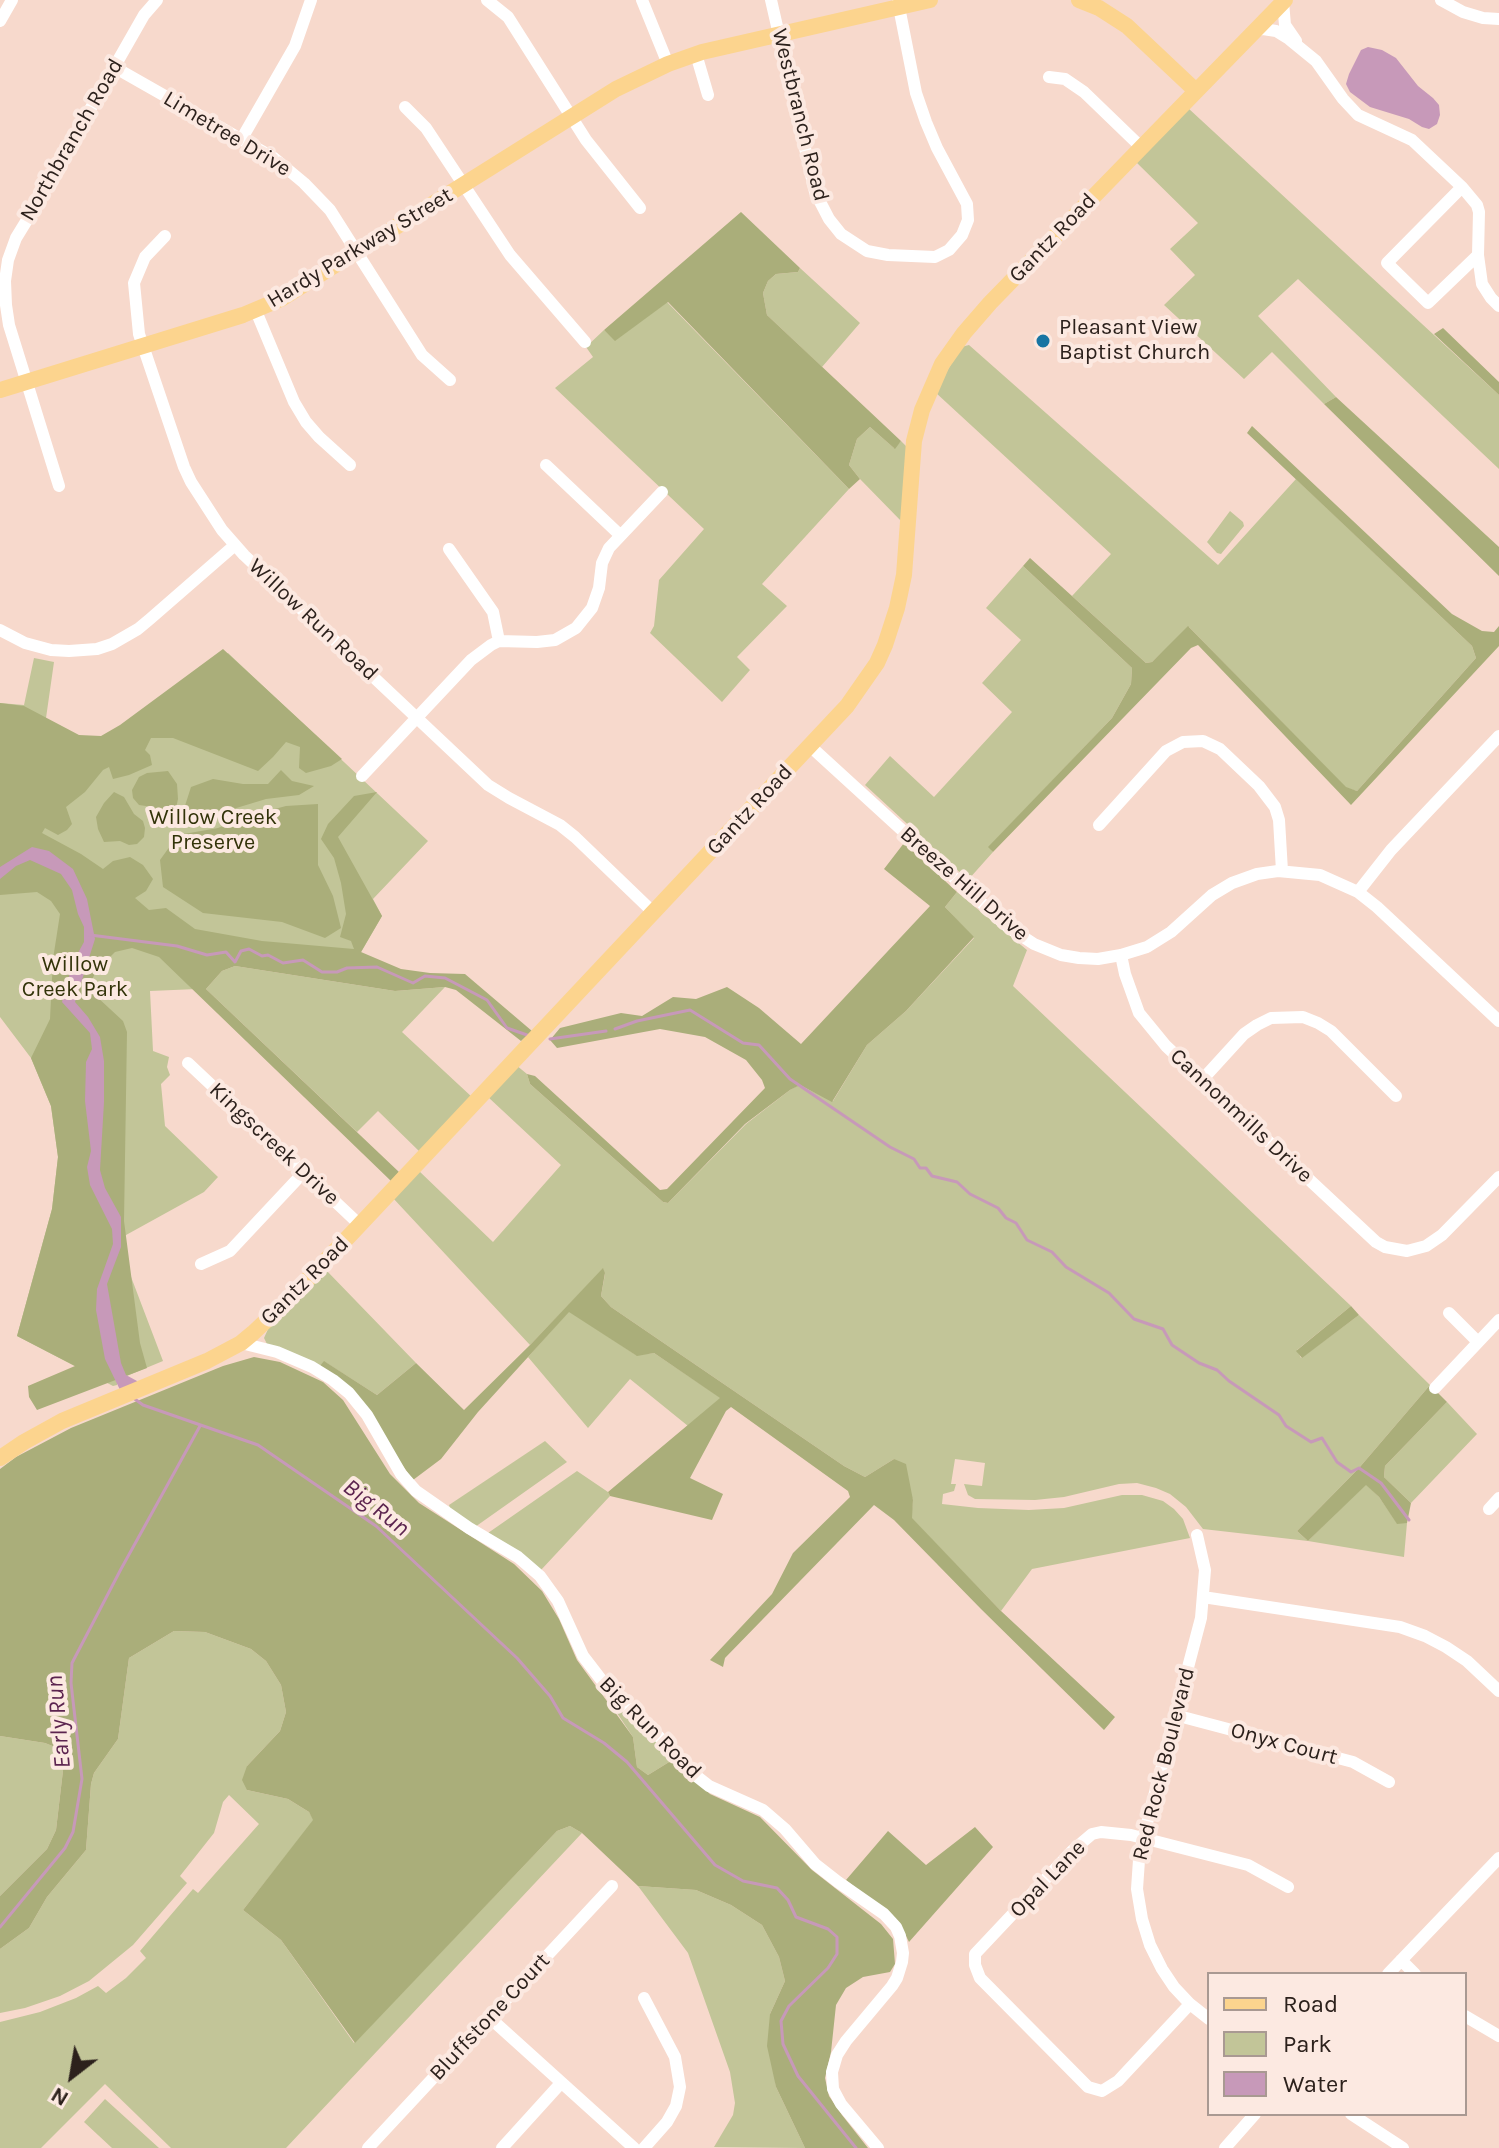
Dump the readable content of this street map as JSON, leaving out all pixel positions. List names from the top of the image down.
{
  "streets": {
    "main road": ["Gantz Road", "Hardy Parkway Street"],
    "street": [
      "Westbranch Road",
      "Limetree Drive",
      "Northbranch Road",
      "Willow Run Road",
      "Breeze Hill Drive",
      "Cannonmills Drive",
      "Kingscreek Drive",
      "Big Run Road",
      "Onyx Court",
      "Red Rock Boulevard",
      "Opal Lane",
      "Bluffstone Court"
    ]
  },
  "crossings": [
    ["Westbranch Road", "Hardy Parkway Street"],
    ["Limetree Drive", "Northbranch Road"],
    ["Limetree Drive", "Hardy Parkway Street"],
    ["Northbranch Road", "Hardy Parkway Street"],
    ["Gantz Road", "Willow Run Road"],
    ["Gantz Road", "Breeze Hill Drive"],
    ["Gantz Road", "Kingscreek Drive"],
    ["Gantz Road", "Big Run Road"],
    ["Hardy Parkway Street", "Willow Run Road"],
    ["Breeze Hill Drive", "Cannonmills Drive"],
    ["Onyx Court", "Red Rock Boulevard"],
    ["Red Rock Boulevard", "Opal Lane"]
  ],
  "water": ["Big Run", "Early Run"],
  "parks": ["Willow Creek Preserve", "Willow Creek Park"],
  "places": ["Pleasant View Baptist Church"],
  "legend": ["Road", "Park", "Water"],
  "north": "bottom left"
}
